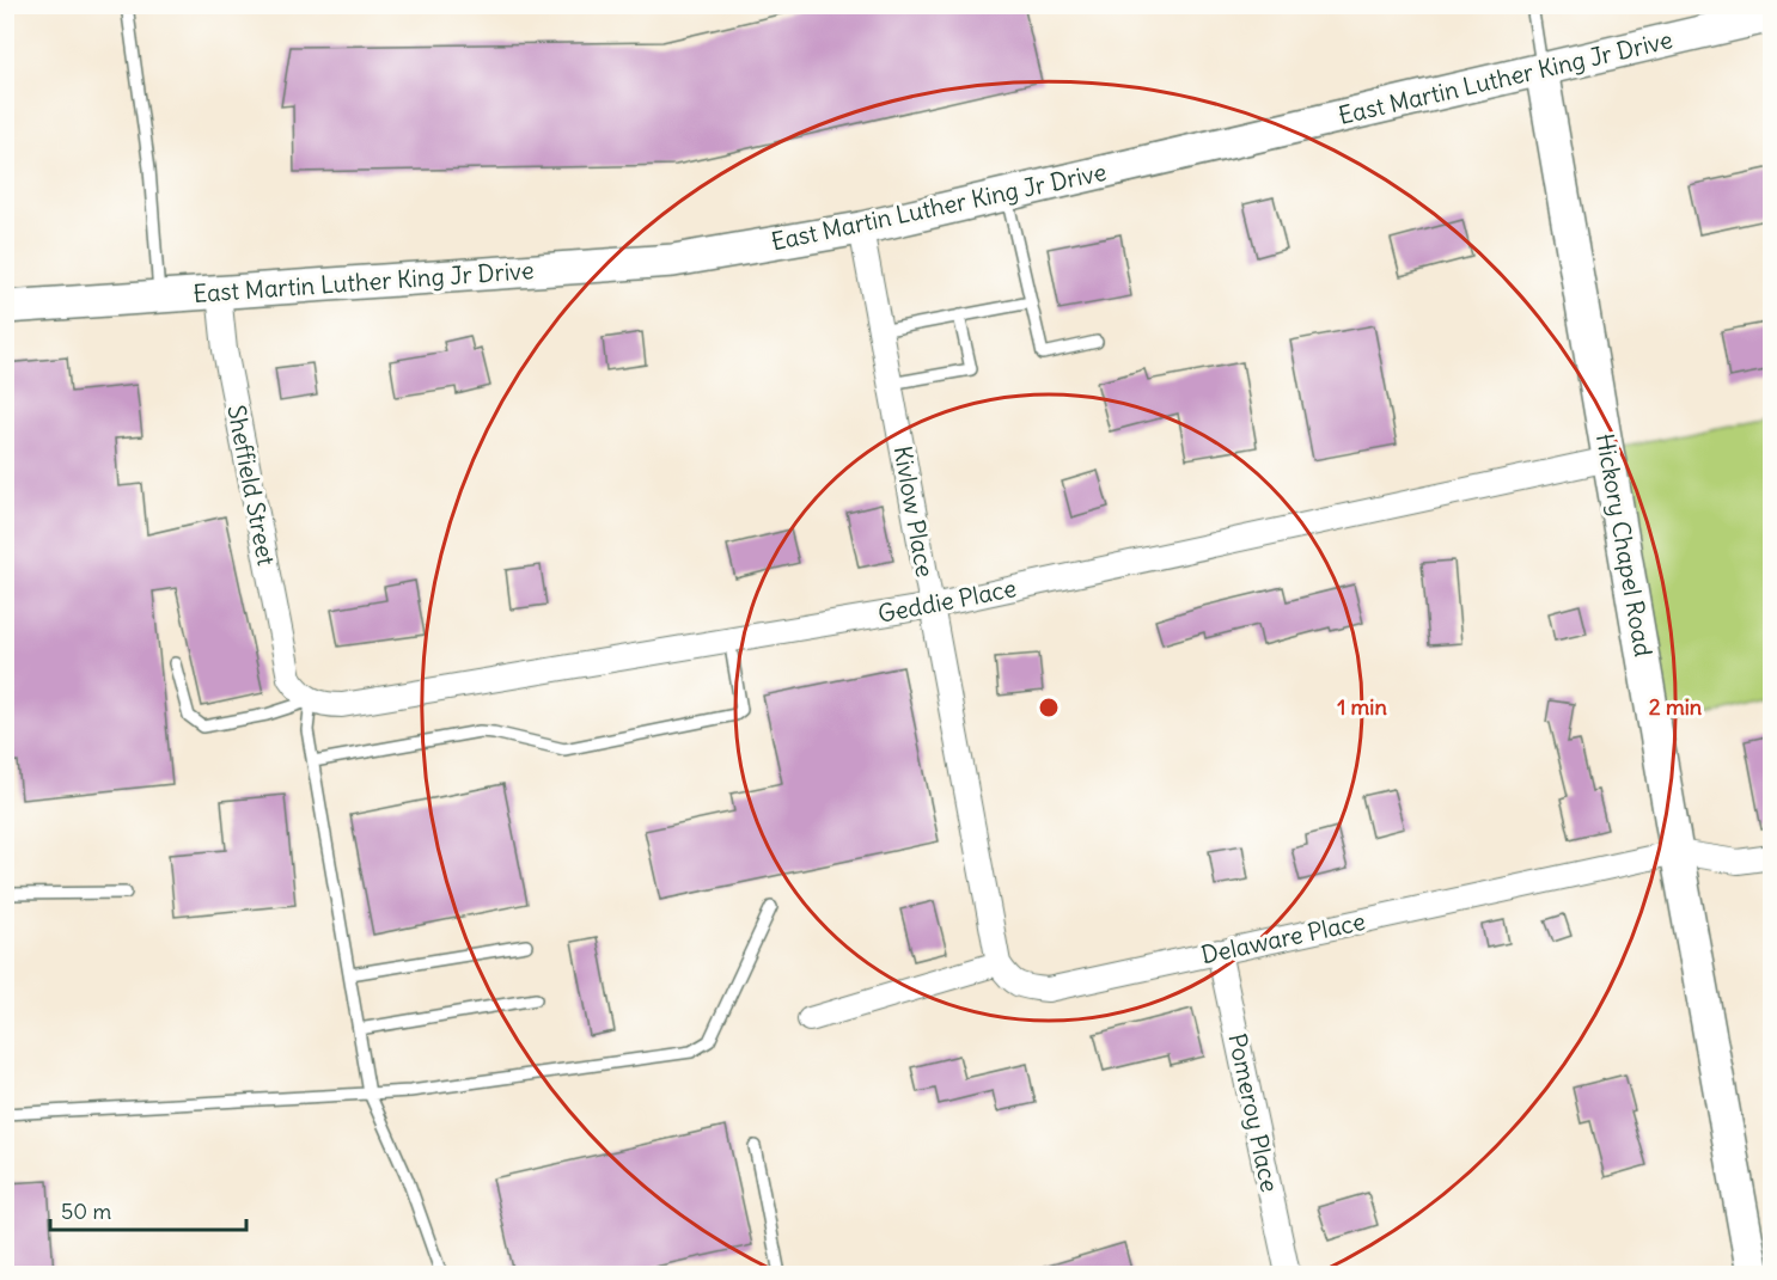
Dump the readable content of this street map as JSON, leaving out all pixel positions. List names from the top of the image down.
{
  "streets": {
    "main road": ["East Martin Luther King Jr Drive", "Hickory Chapel Road"],
    "street": [
      "Sheffield Street",
      "Kivlow Place",
      "Geddie Place",
      "Delaware Place",
      "Pomeroy Place"
    ]
  },
  "crossings": [
    ["East Martin Luther King Jr Drive", "Sheffield Street"],
    ["East Martin Luther King Jr Drive", "Kivlow Place"],
    ["East Martin Luther King Jr Drive", "Hickory Chapel Road"],
    ["Sheffield Street", "Geddie Place"],
    ["Kivlow Place", "Geddie Place"],
    ["Kivlow Place", "Delaware Place"],
    ["Hickory Chapel Road", "Geddie Place"],
    ["Hickory Chapel Road", "Delaware Place"],
    ["Delaware Place", "Pomeroy Place"]
  ],
  "scale_bar": "50 m",
  "rings": ["1 min", "2 min"]
}
